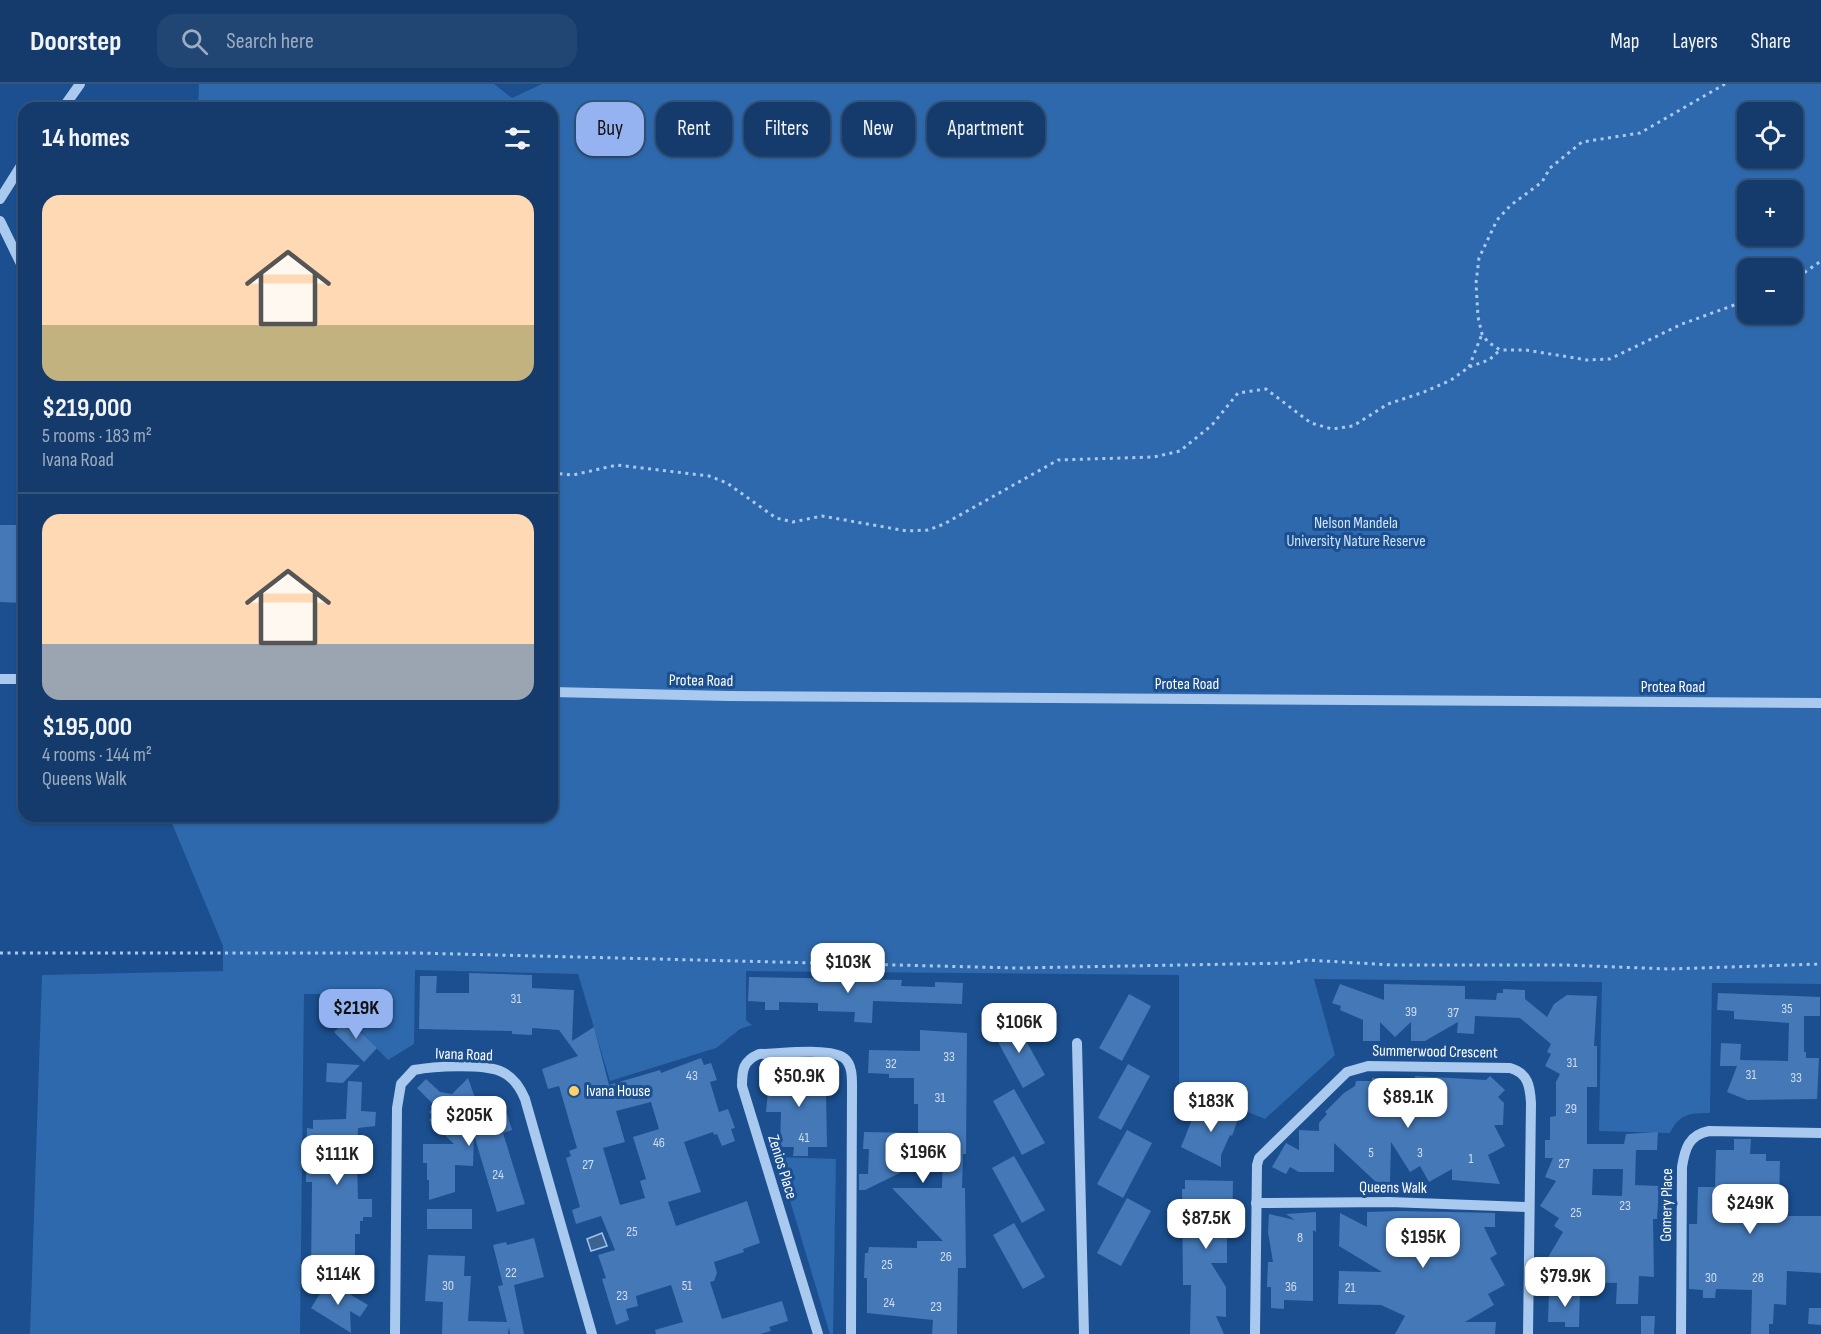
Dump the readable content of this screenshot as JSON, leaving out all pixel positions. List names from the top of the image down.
{
  "streets": {
    "street": [
      "Protea Road",
      "Summerwood Crescent",
      "Ivana Road",
      "Zenios Place",
      "Queens Walk",
      "Gomery Place"
    ]
  },
  "crossings": [
    ["Summerwood Crescent", "Queens Walk"]
  ],
  "parks": ["Nelson Mandela University Nature Reserve"],
  "places": ["Ivana House"],
  "house_numbers": [
    "31",
    "35",
    "39",
    "37",
    "33",
    "31",
    "32",
    "31",
    "43",
    "33",
    "31",
    "29",
    "41",
    "46",
    "5",
    "3",
    "1",
    "27",
    "27",
    "24",
    "23",
    "25",
    "25",
    "8",
    "26",
    "25",
    "22",
    "30",
    "28",
    "30",
    "51",
    "36",
    "21",
    "23",
    "24",
    "23"
  ],
  "page": {
    "header": "Doorstep",
    "search": "Search here",
    "nav": ["Map", "Layers", "Share"],
    "map_buttons": ["+", "−"],
    "chip": [
      "Buy",
      "Rent",
      "Filters",
      "New",
      "Apartment"
    ],
    "heading": "14 homes",
    "list": [
      {
        "name": "$219,000",
        "note": "5 rooms · 183 m² · Ivana Road"
      },
      {
        "name": "$195,000",
        "note": "4 rooms · 144 m² · Queens Walk"
      }
    ],
    "price": [
      "$103K",
      "$219K",
      "$106K",
      "$50.9K",
      "$89.1K",
      "$183K",
      "$205K",
      "$196K",
      "$111K",
      "$249K",
      "$87.5K",
      "$195K",
      "$114K",
      "$79.9K"
    ]
  }
}
